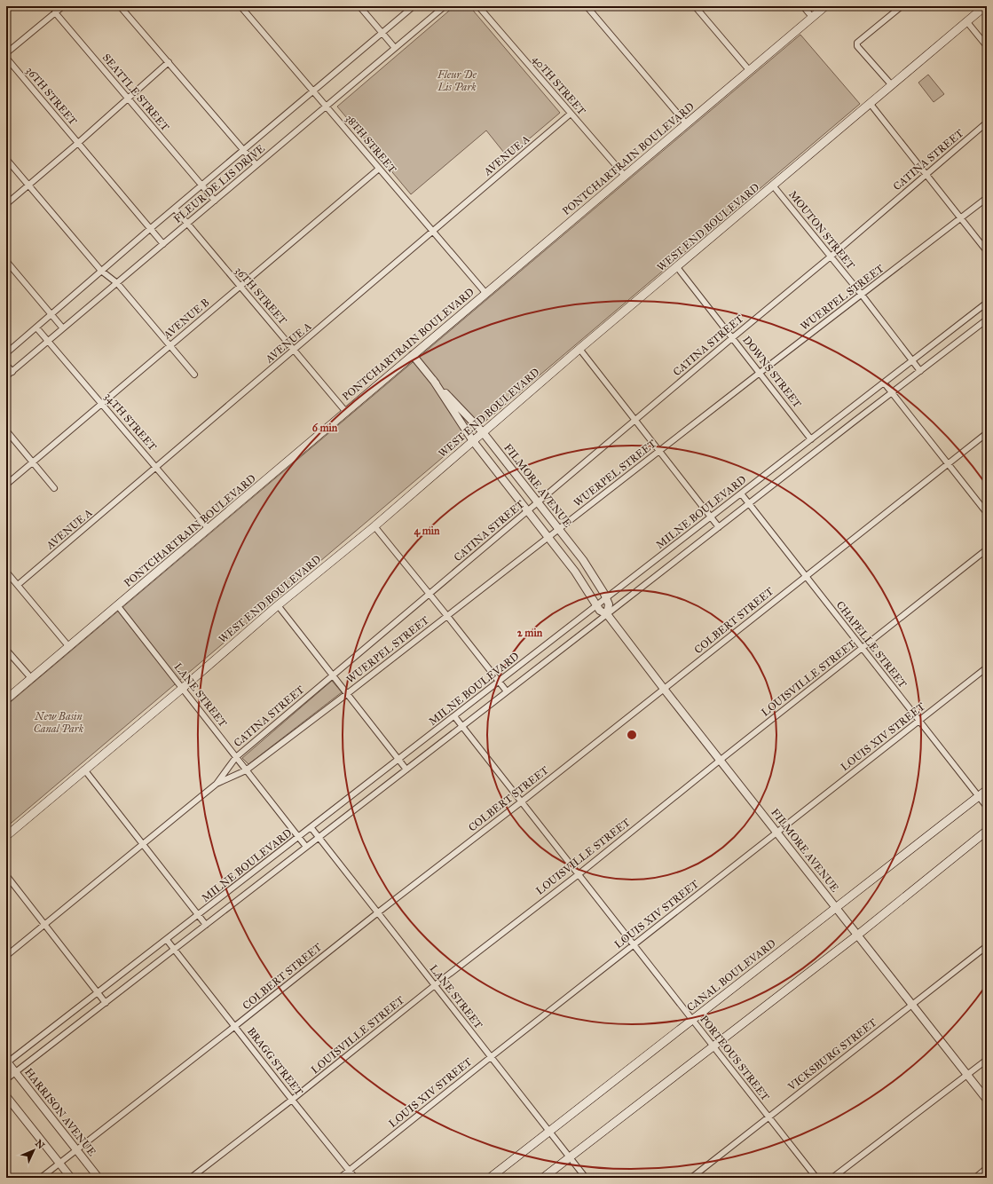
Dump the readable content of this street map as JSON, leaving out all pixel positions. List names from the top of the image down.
{
  "streets": {
    "main road": ["PONTCHARTRAIN BOULEVARD", "WEST END BOULEVARD", "CANAL BOULEVARD"],
    "street": [
      "40TH STREET",
      "SEATTLE STREET",
      "36TH STREET",
      "38TH STREET",
      "AVENUE A",
      "CATINA STREET",
      "FLEUR DE LIS DRIVE",
      "MOUTON STREET",
      "WUERPEL STREET",
      "AVENUE B",
      "DOWNS STREET",
      "34TH STREET",
      "FILMORE AVENUE",
      "MILNE BOULEVARD",
      "COLBERT STREET",
      "CHAPELLE STREET",
      "LOUISVILLE STREET",
      "LANE STREET",
      "LOUIS XIV STREET",
      "VICKSBURG STREET",
      "PORTEOUS STREET",
      "BRAGG STREET",
      "HARRISON AVENUE"
    ]
  },
  "crossings": [
    ["40TH STREET", "AVENUE A"],
    ["40TH STREET", "PONTCHARTRAIN BOULEVARD"],
    ["SEATTLE STREET", "FLEUR DE LIS DRIVE"],
    ["36TH STREET", "AVENUE A"],
    ["36TH STREET", "PONTCHARTRAIN BOULEVARD"],
    ["36TH STREET", "FLEUR DE LIS DRIVE"],
    ["36TH STREET", "AVENUE B"],
    ["38TH STREET", "AVENUE A"],
    ["38TH STREET", "PONTCHARTRAIN BOULEVARD"],
    ["38TH STREET", "FLEUR DE LIS DRIVE"],
    ["38TH STREET", "AVENUE B"],
    ["AVENUE A", "34TH STREET"],
    ["PONTCHARTRAIN BOULEVARD", "34TH STREET"],
    ["PONTCHARTRAIN BOULEVARD", "FILMORE AVENUE"],
    ["PONTCHARTRAIN BOULEVARD", "LANE STREET"],
    ["CATINA STREET", "MOUTON STREET"],
    ["CATINA STREET", "WUERPEL STREET"],
    ["CATINA STREET", "DOWNS STREET"],
    ["CATINA STREET", "FILMORE AVENUE"],
    ["CATINA STREET", "LANE STREET"],
    ["FLEUR DE LIS DRIVE", "34TH STREET"],
    ["WEST END BOULEVARD", "MOUTON STREET"],
    ["WEST END BOULEVARD", "DOWNS STREET"],
    ["WEST END BOULEVARD", "FILMORE AVENUE"],
    ["WEST END BOULEVARD", "LANE STREET"],
    ["MOUTON STREET", "WUERPEL STREET"],
    ["MOUTON STREET", "MILNE BOULEVARD"],
    ["WUERPEL STREET", "DOWNS STREET"],
    ["WUERPEL STREET", "FILMORE AVENUE"],
    ["WUERPEL STREET", "LANE STREET"],
    ["AVENUE B", "34TH STREET"],
    ["DOWNS STREET", "MILNE BOULEVARD"],
    ["FILMORE AVENUE", "MILNE BOULEVARD"],
    ["FILMORE AVENUE", "COLBERT STREET"],
    ["FILMORE AVENUE", "LOUISVILLE STREET"],
    ["FILMORE AVENUE", "LOUIS XIV STREET"],
    ["FILMORE AVENUE", "CANAL BOULEVARD"],
    ["FILMORE AVENUE", "VICKSBURG STREET"],
    ["MILNE BOULEVARD", "CHAPELLE STREET"],
    ["MILNE BOULEVARD", "LANE STREET"],
    ["MILNE BOULEVARD", "PORTEOUS STREET"],
    ["MILNE BOULEVARD", "BRAGG STREET"],
    ["MILNE BOULEVARD", "HARRISON AVENUE"],
    ["COLBERT STREET", "CHAPELLE STREET"],
    ["COLBERT STREET", "LANE STREET"],
    ["COLBERT STREET", "PORTEOUS STREET"],
    ["COLBERT STREET", "BRAGG STREET"],
    ["COLBERT STREET", "HARRISON AVENUE"],
    ["CHAPELLE STREET", "LOUISVILLE STREET"],
    ["CHAPELLE STREET", "LOUIS XIV STREET"],
    ["CHAPELLE STREET", "CANAL BOULEVARD"],
    ["LOUISVILLE STREET", "LANE STREET"],
    ["LOUISVILLE STREET", "PORTEOUS STREET"],
    ["LOUISVILLE STREET", "BRAGG STREET"],
    ["LANE STREET", "LOUIS XIV STREET"],
    ["LANE STREET", "CANAL BOULEVARD"],
    ["LOUIS XIV STREET", "PORTEOUS STREET"],
    ["LOUIS XIV STREET", "BRAGG STREET"],
    ["CANAL BOULEVARD", "PORTEOUS STREET"],
    ["VICKSBURG STREET", "PORTEOUS STREET"]
  ],
  "parks": ["Fleur De Lis Park", "New Basin Canal Park"],
  "north": "top right",
  "rings": ["6 min", "4 min", "2 min"]
}
